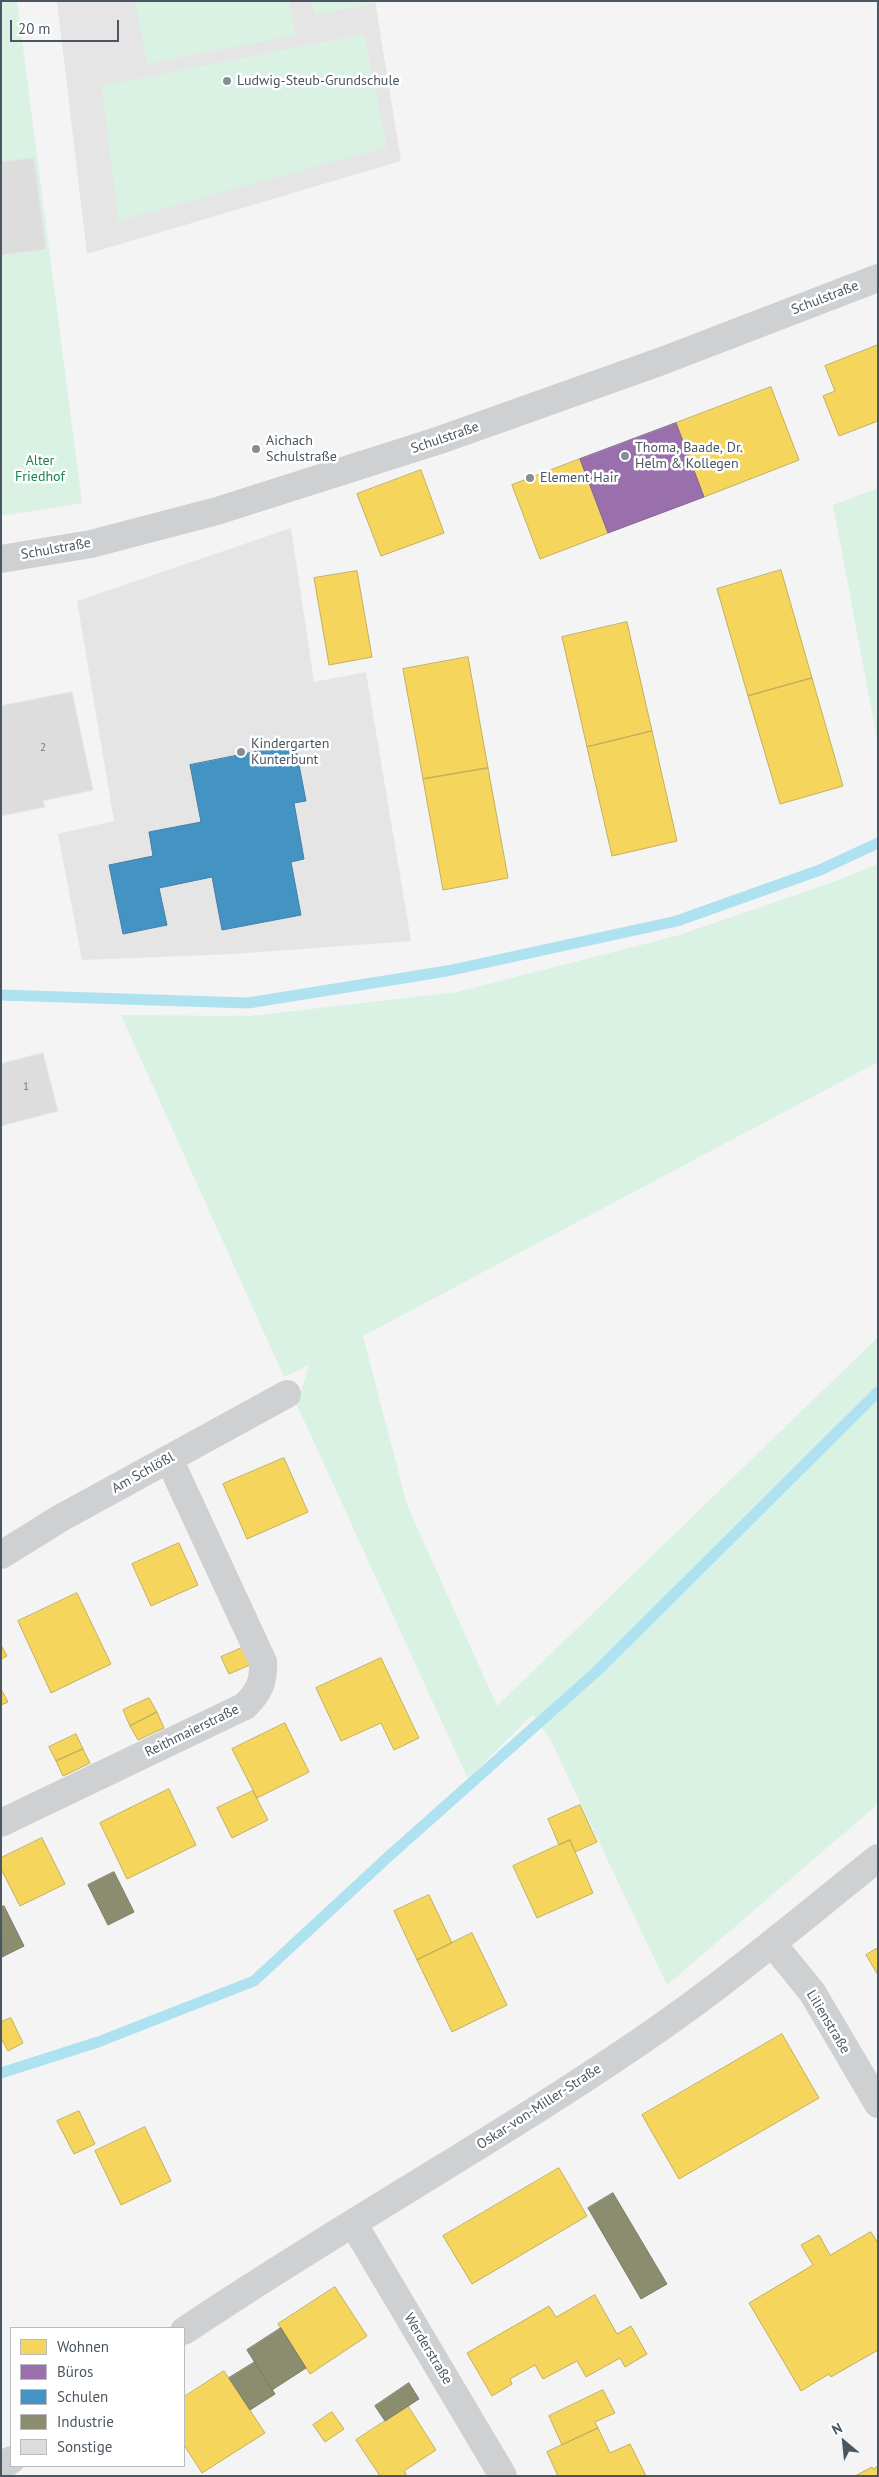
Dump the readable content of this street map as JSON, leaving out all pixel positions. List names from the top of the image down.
{
  "streets": {
    "street": [
      "Schulstraße",
      "Am Schlößl",
      "Reithmaierstraße",
      "Lilienstraße",
      "Oskar-von-Miller-Straße",
      "Werderstraße"
    ]
  },
  "crossings": [
    ["Am Schlößl", "Reithmaierstraße"],
    ["Lilienstraße", "Oskar-von-Miller-Straße"],
    ["Oskar-von-Miller-Straße", "Werderstraße"]
  ],
  "parks": ["Alter Friedhof"],
  "places": [
    "Ludwig-Steub-Grundschule",
    "Aichach Schulstraße",
    "Thoma, Baade, Dr. Helm & Kollegen",
    "Element Hair",
    "Kindergarten Kunterbunt"
  ],
  "house_numbers": ["2", "1"],
  "legend": [
    "Wohnen",
    "Büros",
    "Schulen",
    "Industrie",
    "Sonstige"
  ],
  "scale_bar": "20 m",
  "north": "top left"
}
